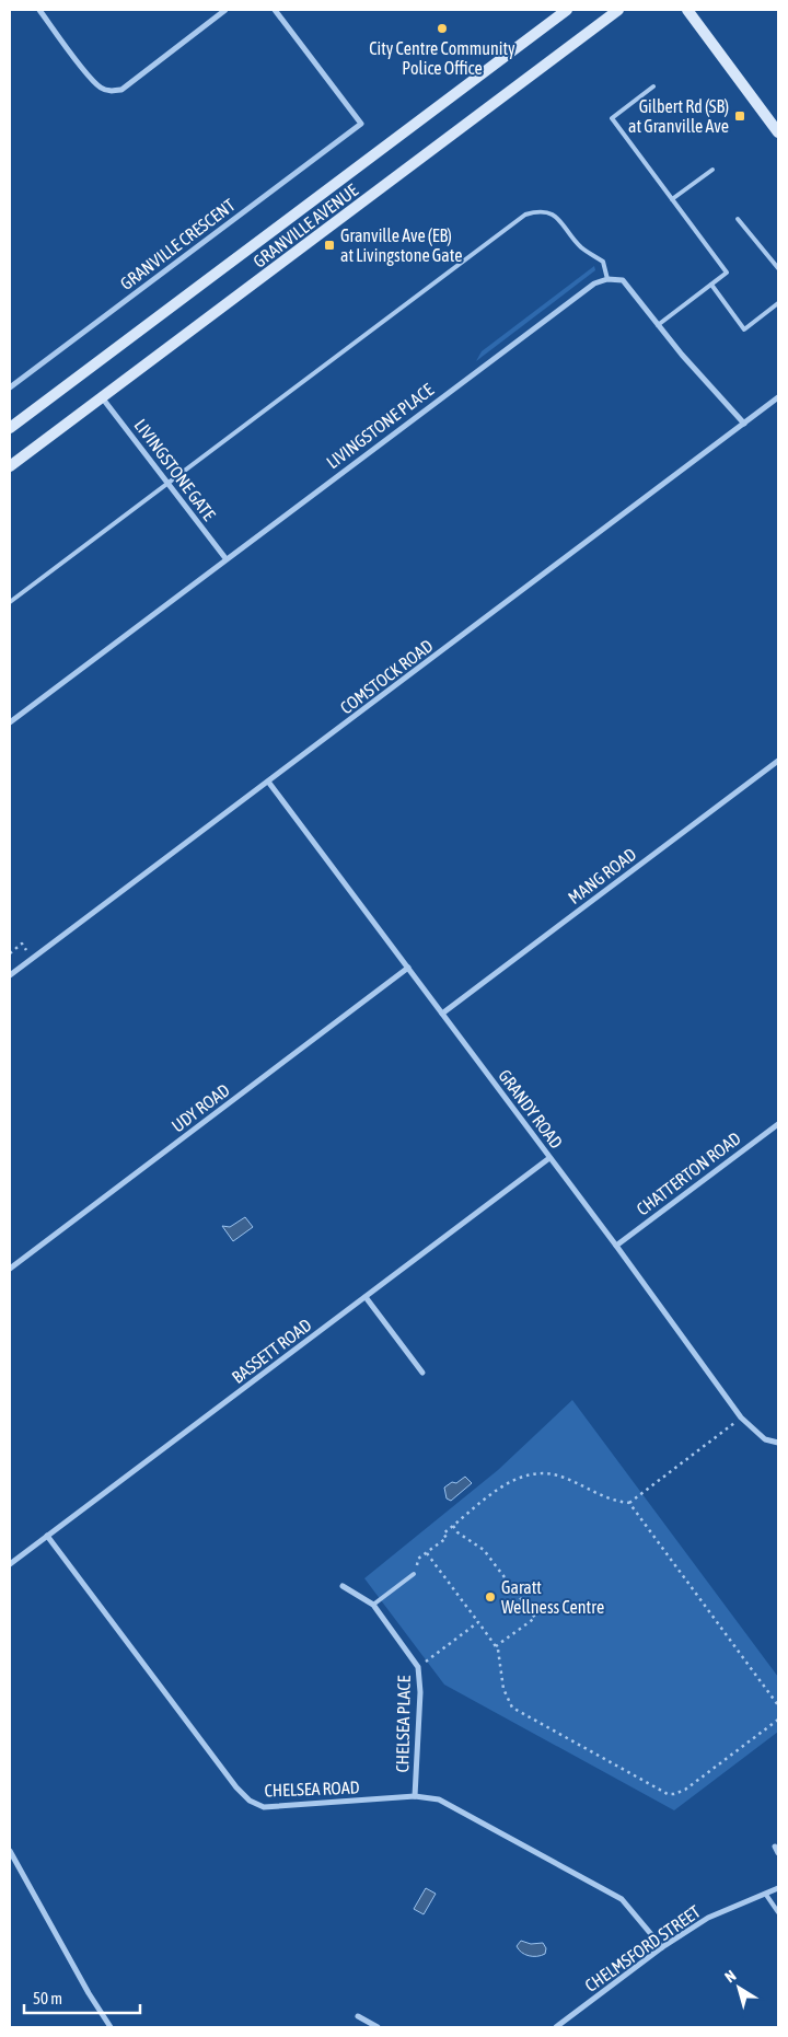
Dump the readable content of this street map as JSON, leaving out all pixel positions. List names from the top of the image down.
{
  "streets": {
    "main road": ["GRANVILLE AVENUE"],
    "street": [
      "GRANVILLE CRESCENT",
      "LIVINGSTONE PLACE",
      "LIVINGSTONE GATE",
      "COMSTOCK ROAD",
      "MANG ROAD",
      "UDY ROAD",
      "GRANDY ROAD",
      "CHATTERTON ROAD",
      "BASSETT ROAD",
      "CHELSEA PLACE",
      "CHELSEA ROAD",
      "CHELMSFORD STREET"
    ]
  },
  "crossings": [
    ["GRANVILLE AVENUE", "LIVINGSTONE GATE"],
    ["LIVINGSTONE PLACE", "LIVINGSTONE GATE"],
    ["COMSTOCK ROAD", "GRANDY ROAD"],
    ["MANG ROAD", "GRANDY ROAD"],
    ["UDY ROAD", "GRANDY ROAD"],
    ["GRANDY ROAD", "CHATTERTON ROAD"],
    ["GRANDY ROAD", "BASSETT ROAD"],
    ["BASSETT ROAD", "CHELSEA ROAD"],
    ["CHELSEA PLACE", "CHELSEA ROAD"],
    ["CHELSEA ROAD", "CHELMSFORD STREET"]
  ],
  "places": {
    "other": ["City Centre Community Police Office", "Garatt Wellness Centre"],
    "transit": ["Gilbert Rd (SB) at Granville Ave", "Granville Ave (EB) at Livingstone Gate"]
  },
  "scale_bar": "50 m",
  "north": "top left"
}
